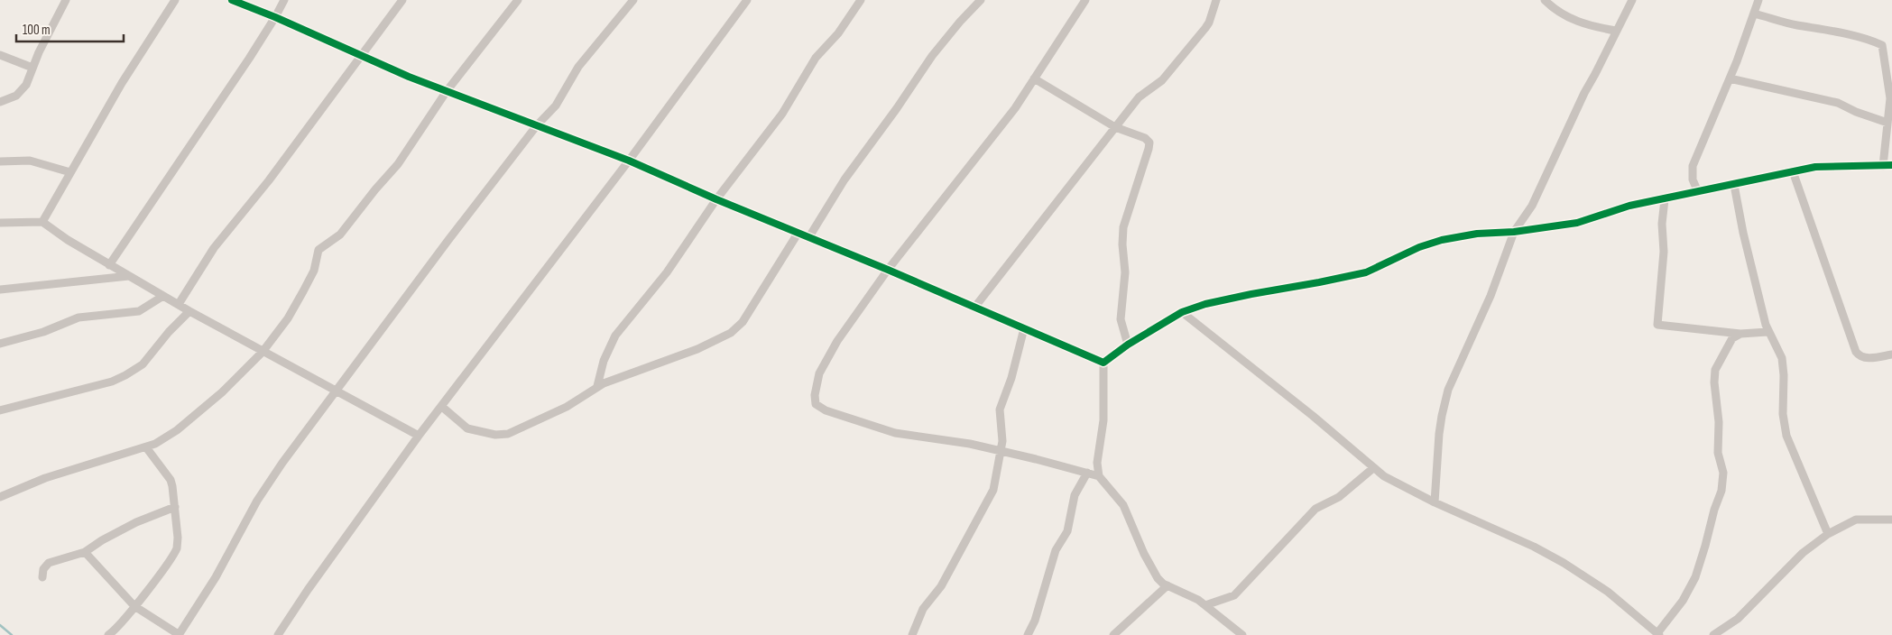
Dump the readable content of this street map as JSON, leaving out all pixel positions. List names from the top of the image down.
{
  "scale_bar": "100 m"
}
